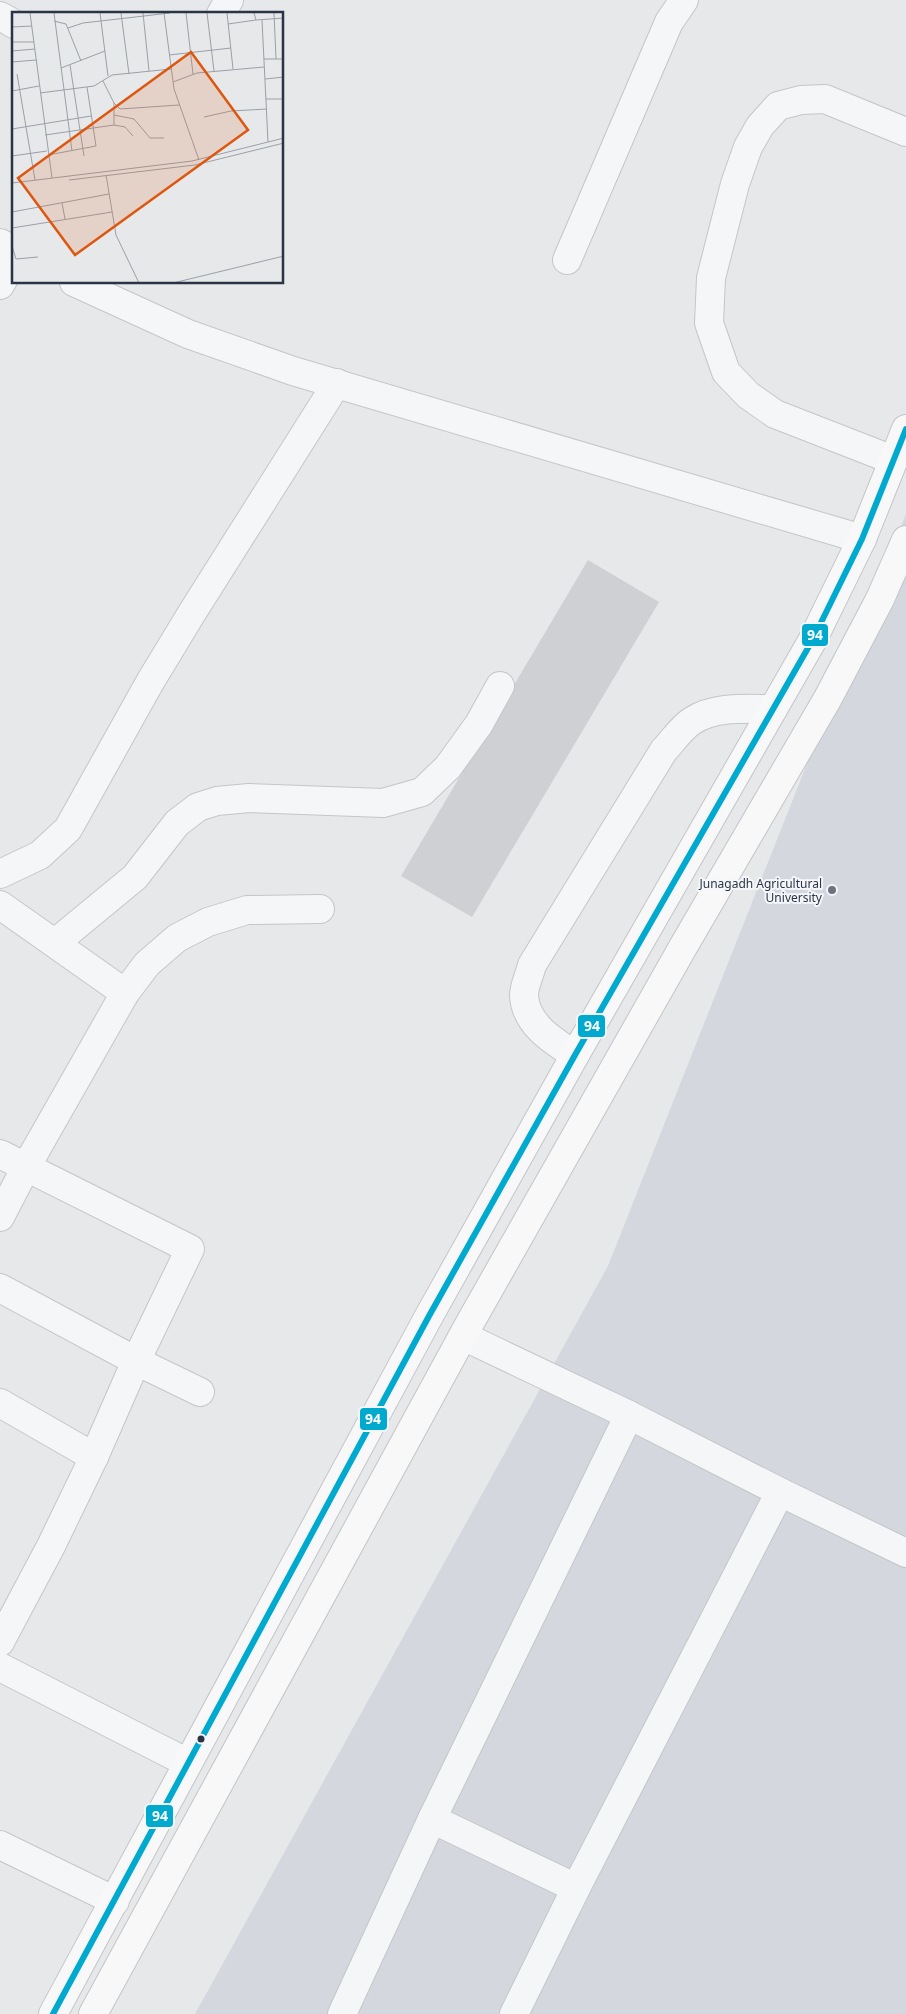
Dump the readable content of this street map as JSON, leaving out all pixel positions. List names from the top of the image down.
{
  "places": ["Junagadh Agricultural University"],
  "lines": ["transit line 94"]
}
